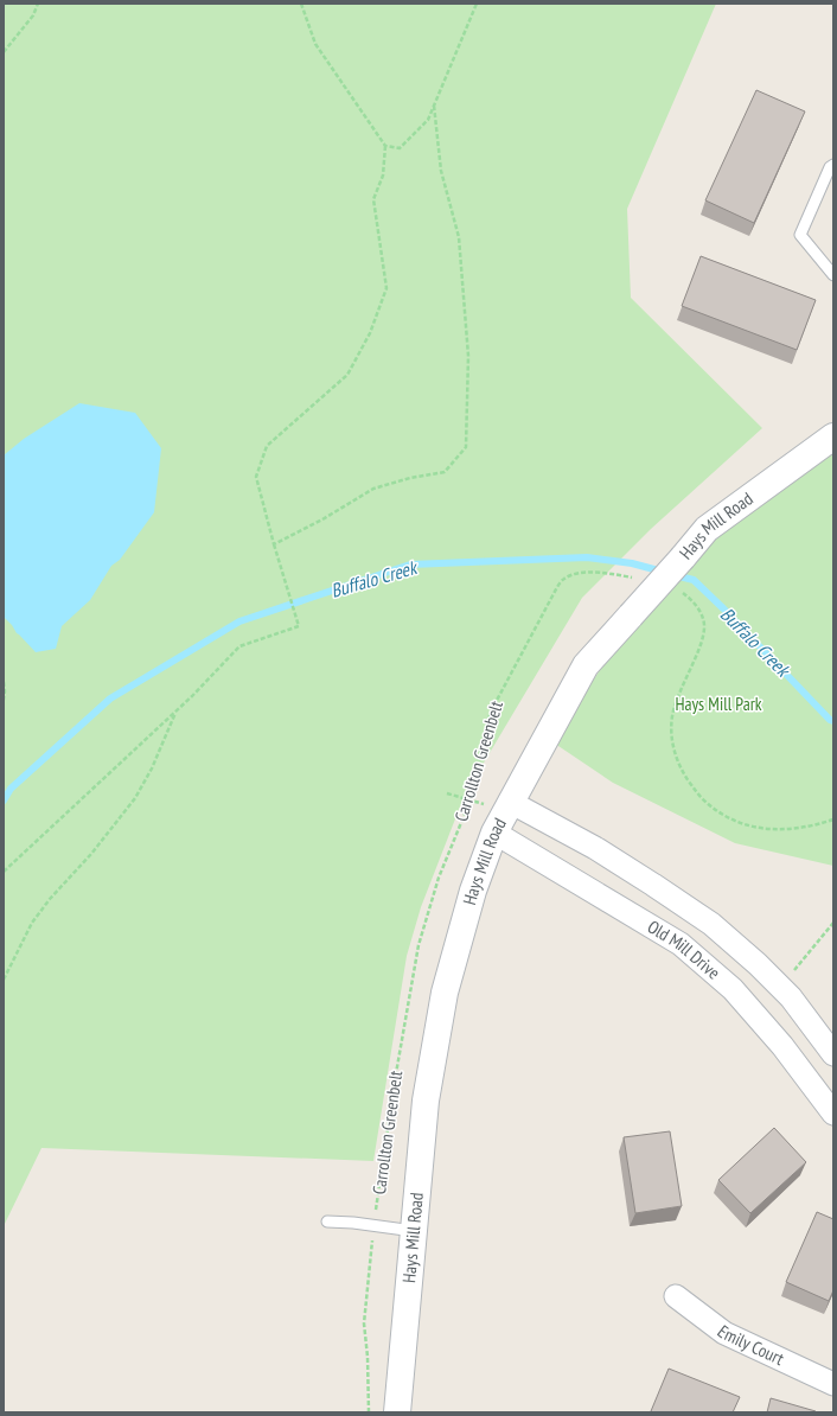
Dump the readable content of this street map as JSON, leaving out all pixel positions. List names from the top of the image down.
{
  "streets": {
    "street": ["Hays Mill Road", "Old Mill Drive", "Emily Court"],
    "path": ["Carrollton Greenbelt"]
  },
  "crossings": [
    ["Hays Mill Road", "Old Mill Drive"]
  ],
  "water": ["Buffalo Creek"],
  "parks": ["Hays Mill Park"]
}
